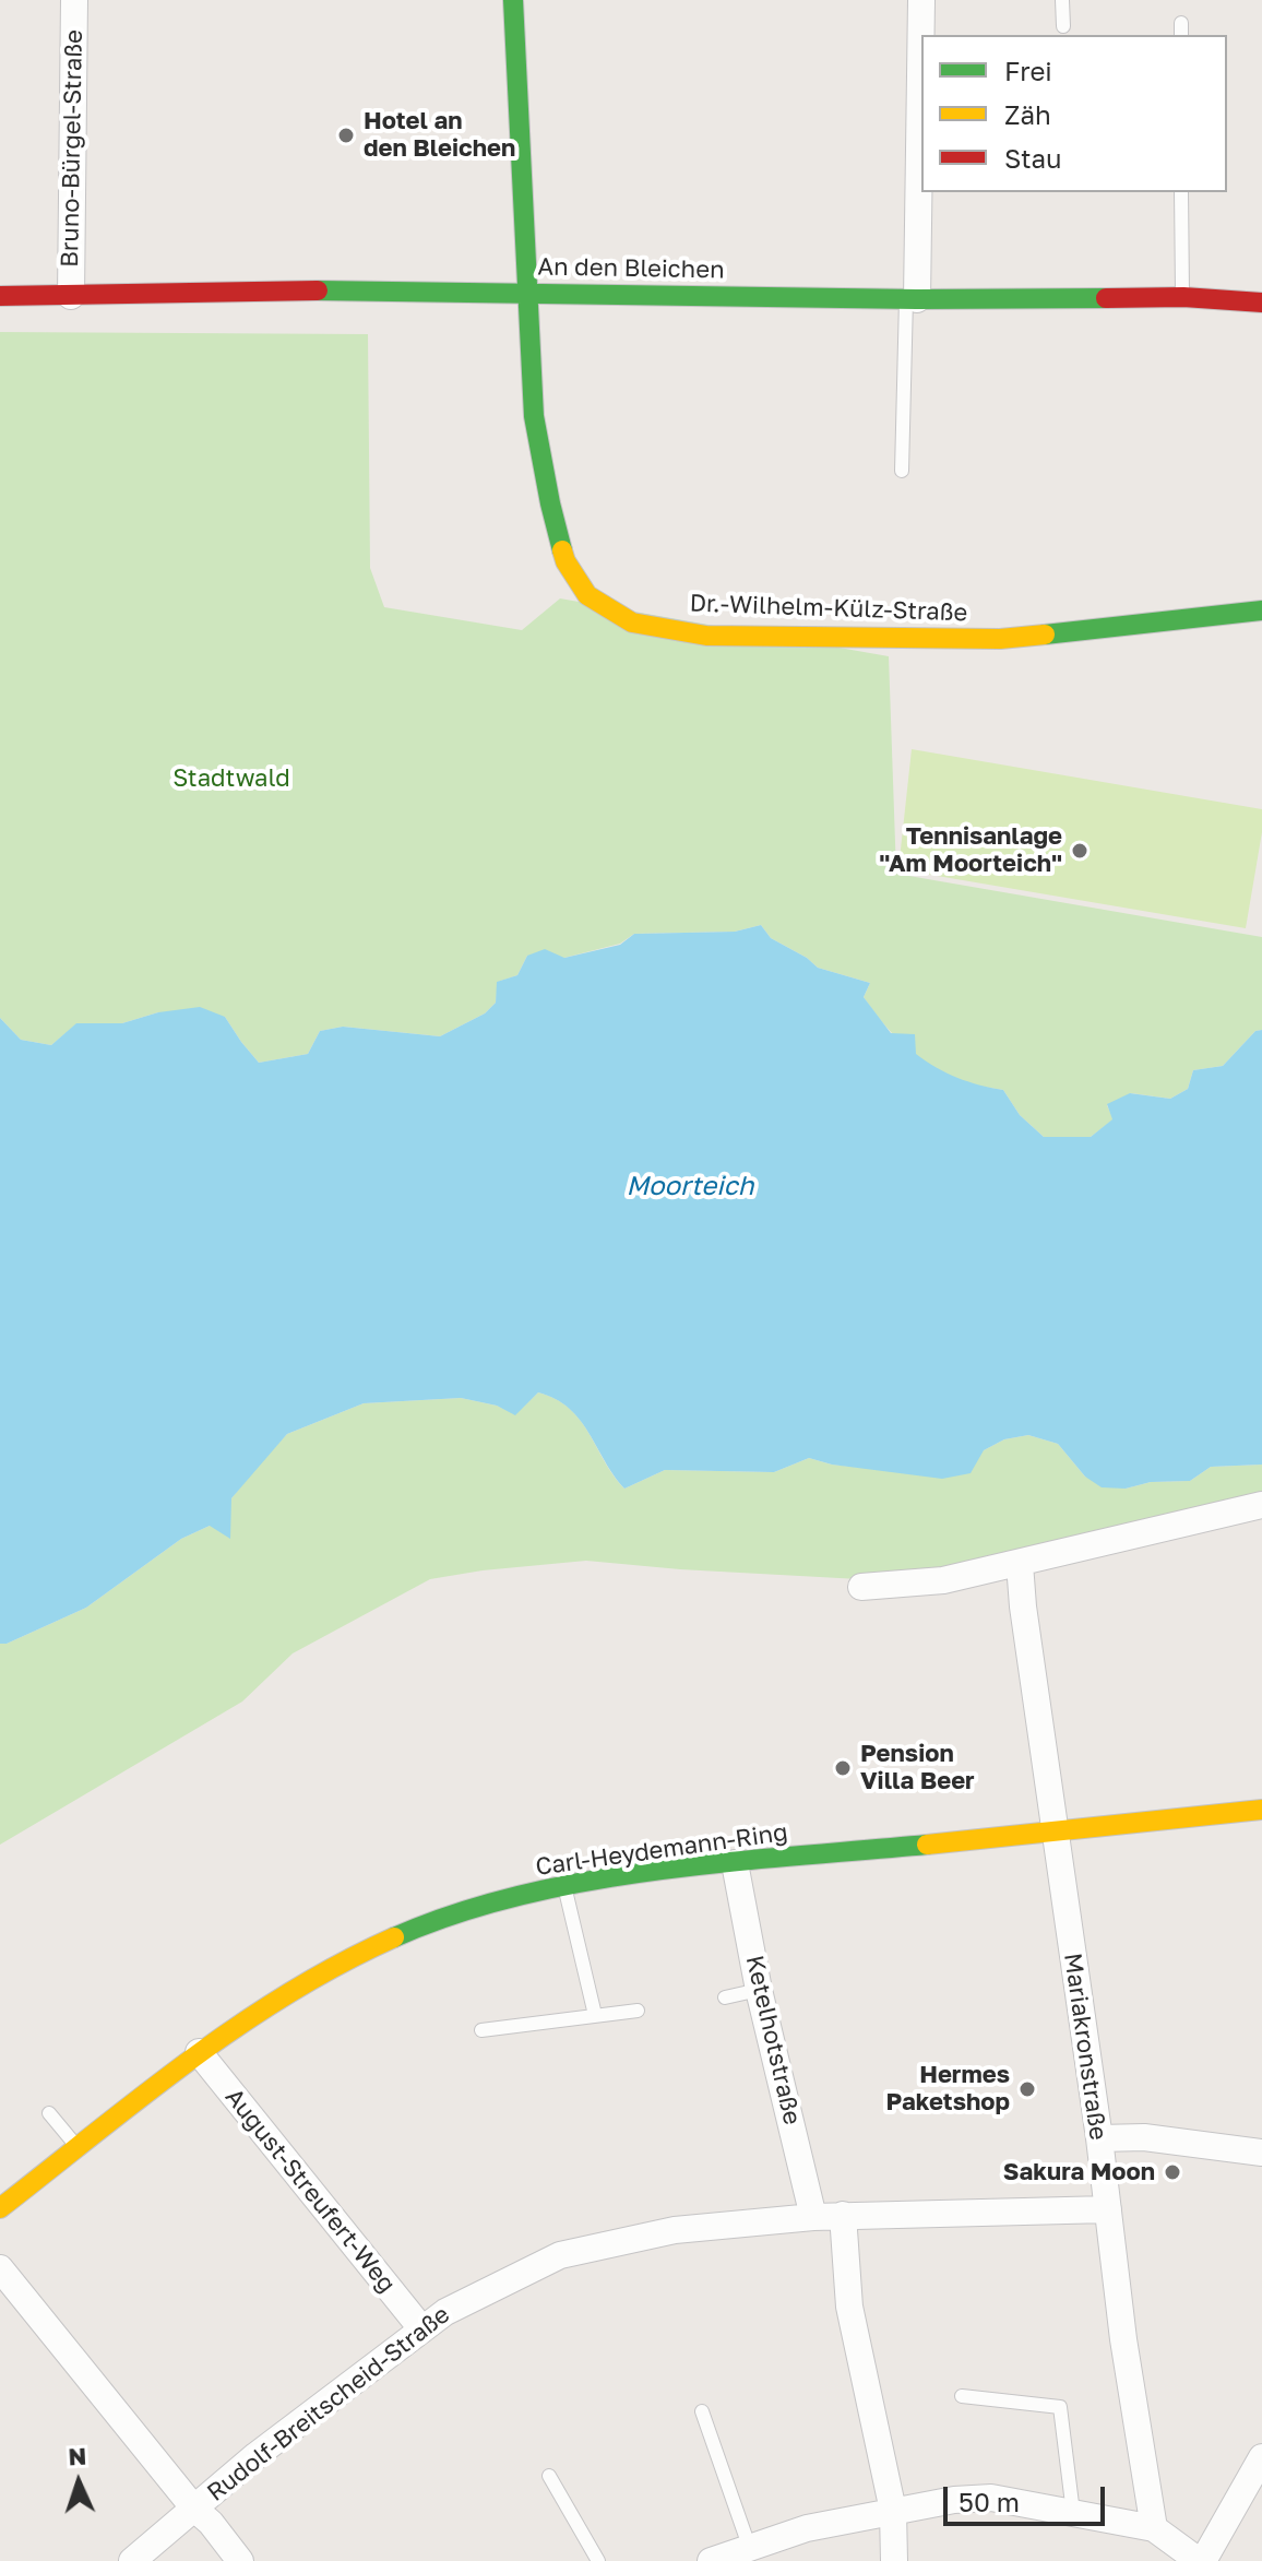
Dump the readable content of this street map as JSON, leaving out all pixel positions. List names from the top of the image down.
{
  "streets": {
    "street": [
      "Bruno-Bürgel-Straße",
      "An den Bleichen",
      "Dr.-Wilhelm-Külz-Straße",
      "Carl-Heydemann-Ring",
      "Ketelhotstraße",
      "Mariakronstraße",
      "August-Streufert-Weg",
      "Rudolf-Breitscheid-Straße"
    ]
  },
  "crossings": [
    ["Bruno-Bürgel-Straße", "An den Bleichen"],
    ["An den Bleichen", "Dr.-Wilhelm-Külz-Straße"],
    ["Carl-Heydemann-Ring", "Ketelhotstraße"],
    ["Carl-Heydemann-Ring", "Mariakronstraße"],
    ["Carl-Heydemann-Ring", "August-Streufert-Weg"],
    ["Ketelhotstraße", "Rudolf-Breitscheid-Straße"],
    ["Mariakronstraße", "Rudolf-Breitscheid-Straße"],
    ["August-Streufert-Weg", "Rudolf-Breitscheid-Straße"]
  ],
  "water": ["Moorteich"],
  "parks": ["Stadtwald"],
  "places": [
    "Hotel an den Bleichen",
    "Tennisanlage \"Am Moorteich\"",
    "Pension Villa Beer",
    "Hermes Paketshop",
    "Sakura Moon"
  ],
  "legend": ["Frei", "Zäh", "Stau"],
  "scale_bar": "50 m",
  "north": "top"
}
